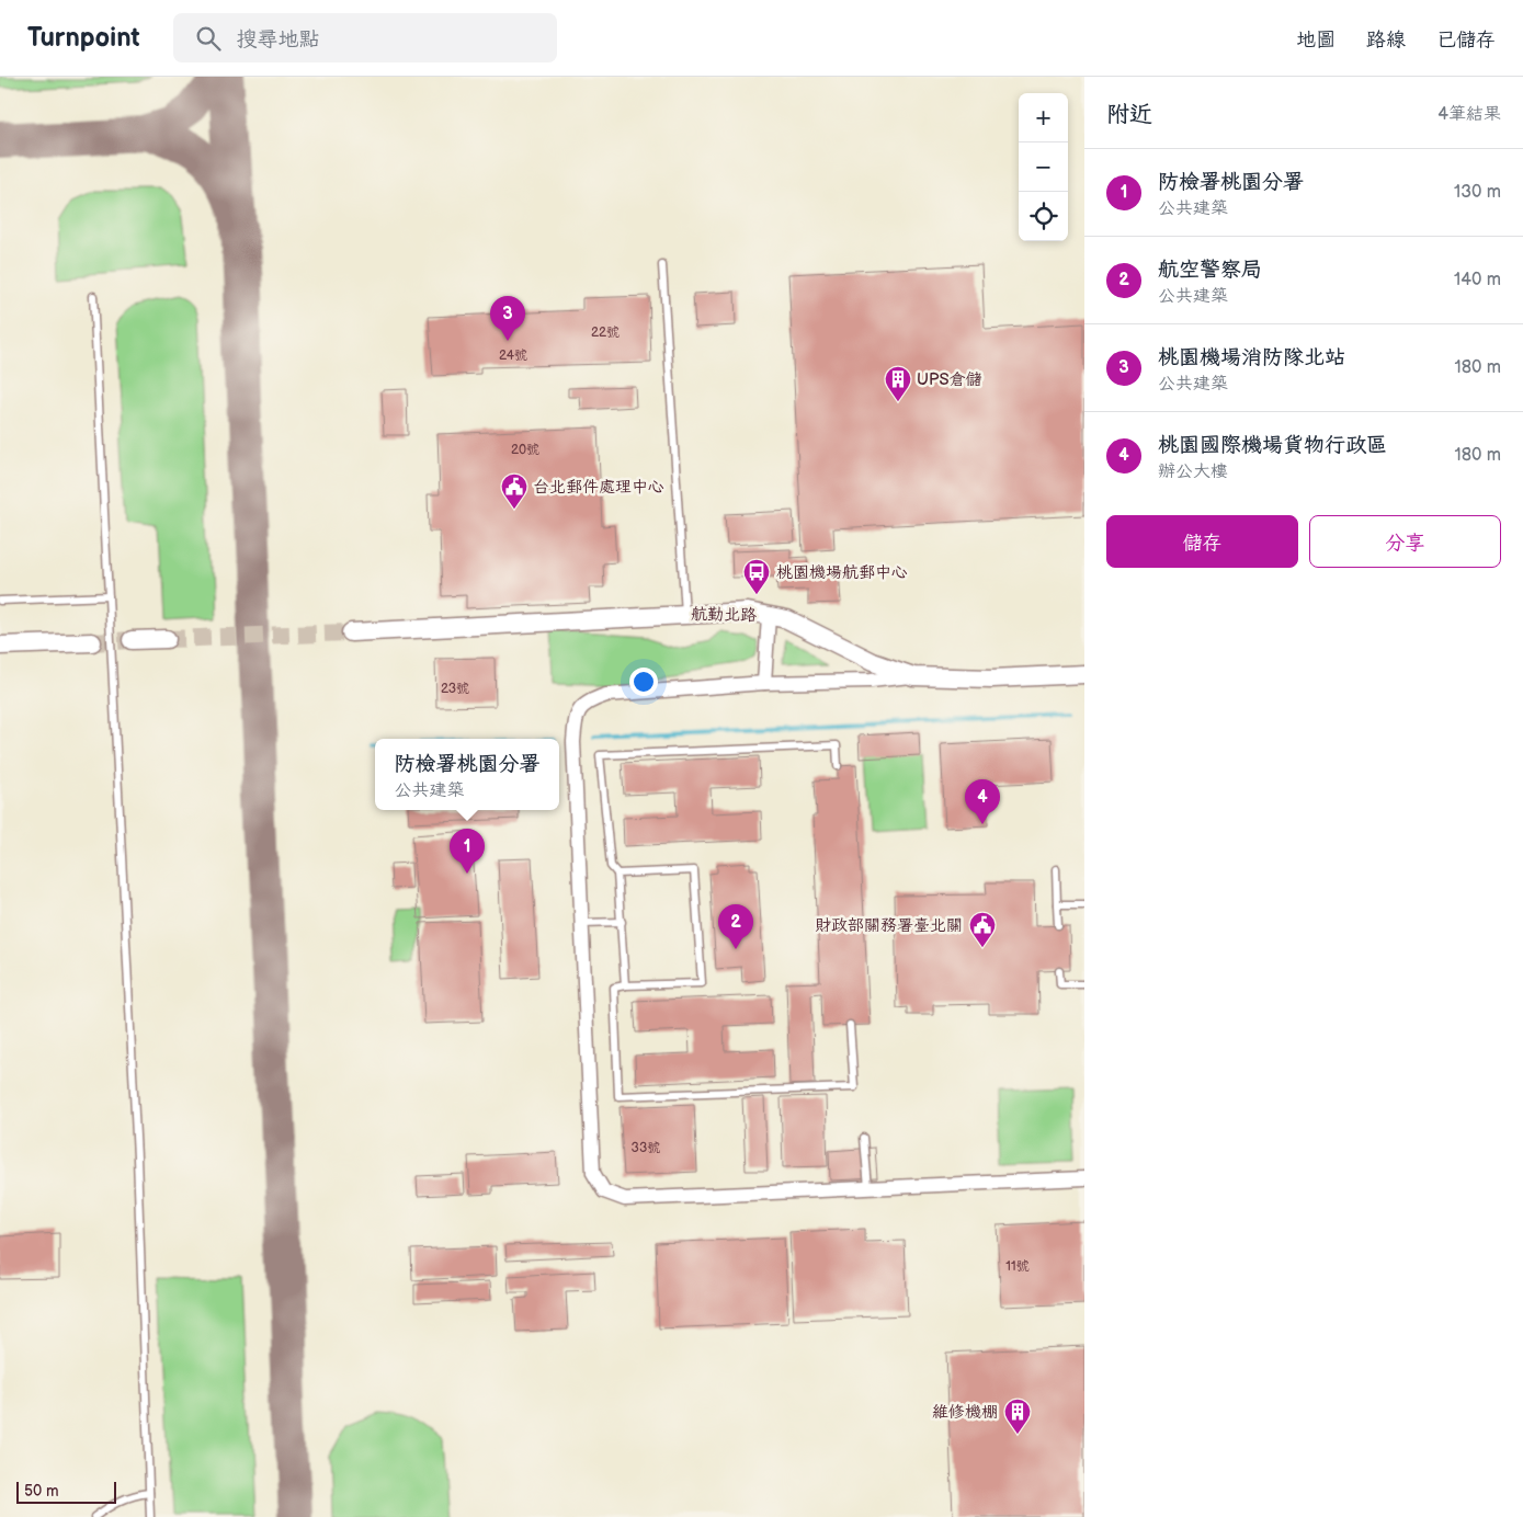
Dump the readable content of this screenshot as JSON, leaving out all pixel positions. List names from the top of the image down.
{
  "streets": {
    "street": ["航勤北路"]
  },
  "places": {
    "building": ["UPS倉儲", "維修機棚"],
    "public building": ["台北郵件處理中心", "財政部關務署臺北關"],
    "bus stop": ["桃園機場航郵中心"]
  },
  "house_numbers": [
    "22號",
    "24號",
    "20號",
    "23號",
    "33號",
    "11號"
  ],
  "scale_bar": "50 m",
  "page": {
    "header": "Turnpoint",
    "search": "搜尋地點",
    "nav": ["地圖", "路線", "已儲存"],
    "heading": ["附近", "4筆結果"],
    "map_buttons": ["+", "−"],
    "list": [
      {
        "mark": "1",
        "name": "防檢署桃園分署",
        "note": "公共建築",
        "value": "130 m"
      },
      {
        "mark": "2",
        "name": "航空警察局",
        "note": "公共建築",
        "value": "140 m"
      },
      {
        "mark": "3",
        "name": "桃園機場消防隊北站",
        "note": "公共建築",
        "value": "180 m"
      },
      {
        "mark": "4",
        "name": "桃園國際機場貨物行政區",
        "note": "辦公大樓",
        "value": "180 m"
      }
    ],
    "pins": [
      "3",
      "4",
      "1",
      "2"
    ],
    "buttons": ["儲存", "分享"],
    "popup": ["防檢署桃園分署", "公共建築"],
    "scale": "50 m"
  }
}
